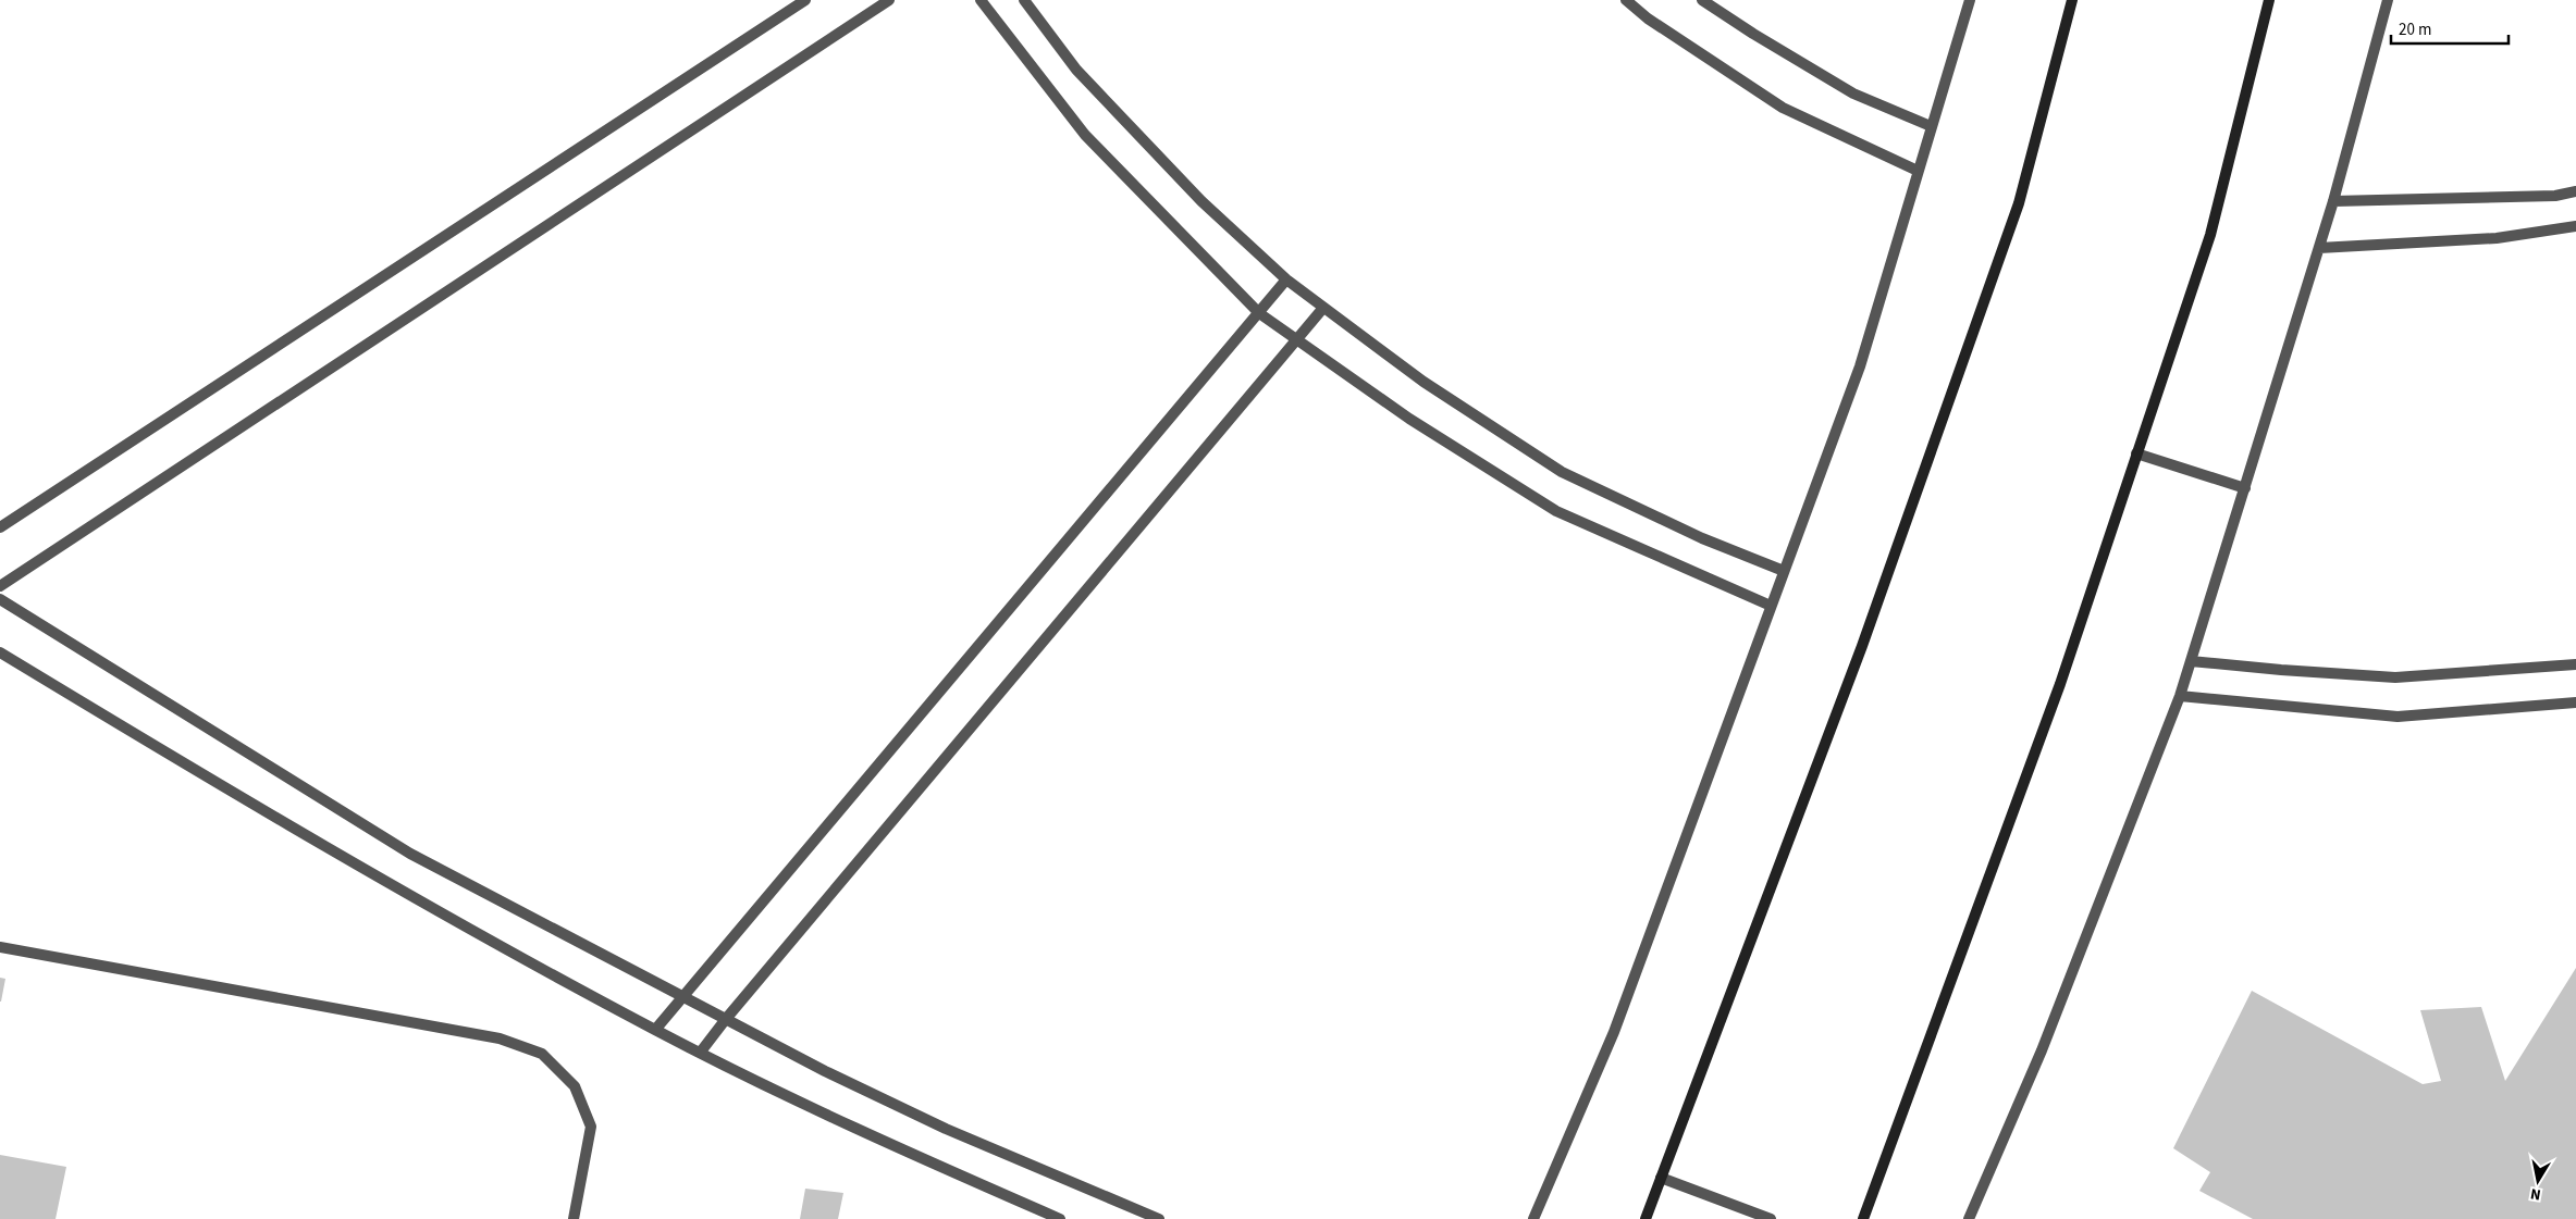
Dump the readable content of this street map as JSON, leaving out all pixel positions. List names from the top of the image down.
{
  "scale_bar": "20 m",
  "north": "bottom"
}
